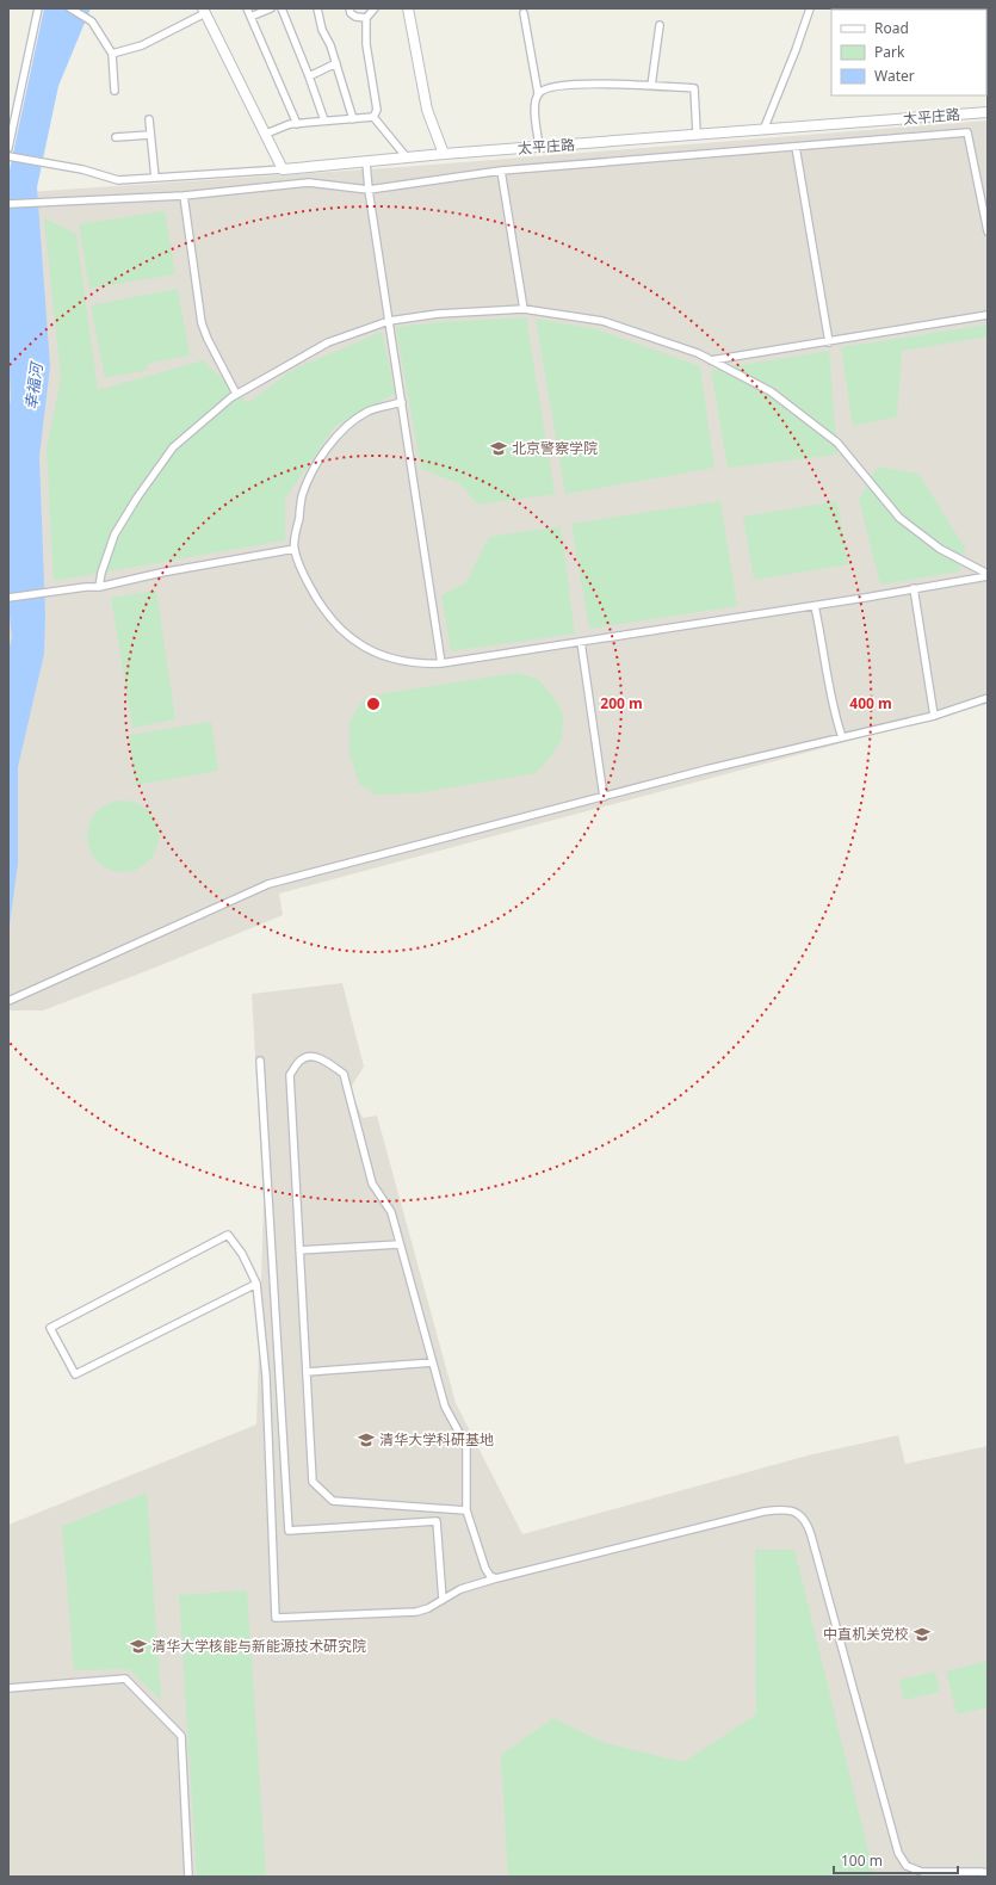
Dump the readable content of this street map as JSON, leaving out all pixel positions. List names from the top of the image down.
{
  "streets": {
    "street": ["太平庄路"]
  },
  "water": ["幸福河"],
  "places": {
    "school or university": [
      "北京警察学院",
      "清华大学科研基地",
      "中直机关党校",
      "清华大学核能与新能源技术研究院"
    ]
  },
  "legend": ["Road", "Park", "Water"],
  "scale_bar": "100 m",
  "rings": ["200 m", "400 m"]
}
